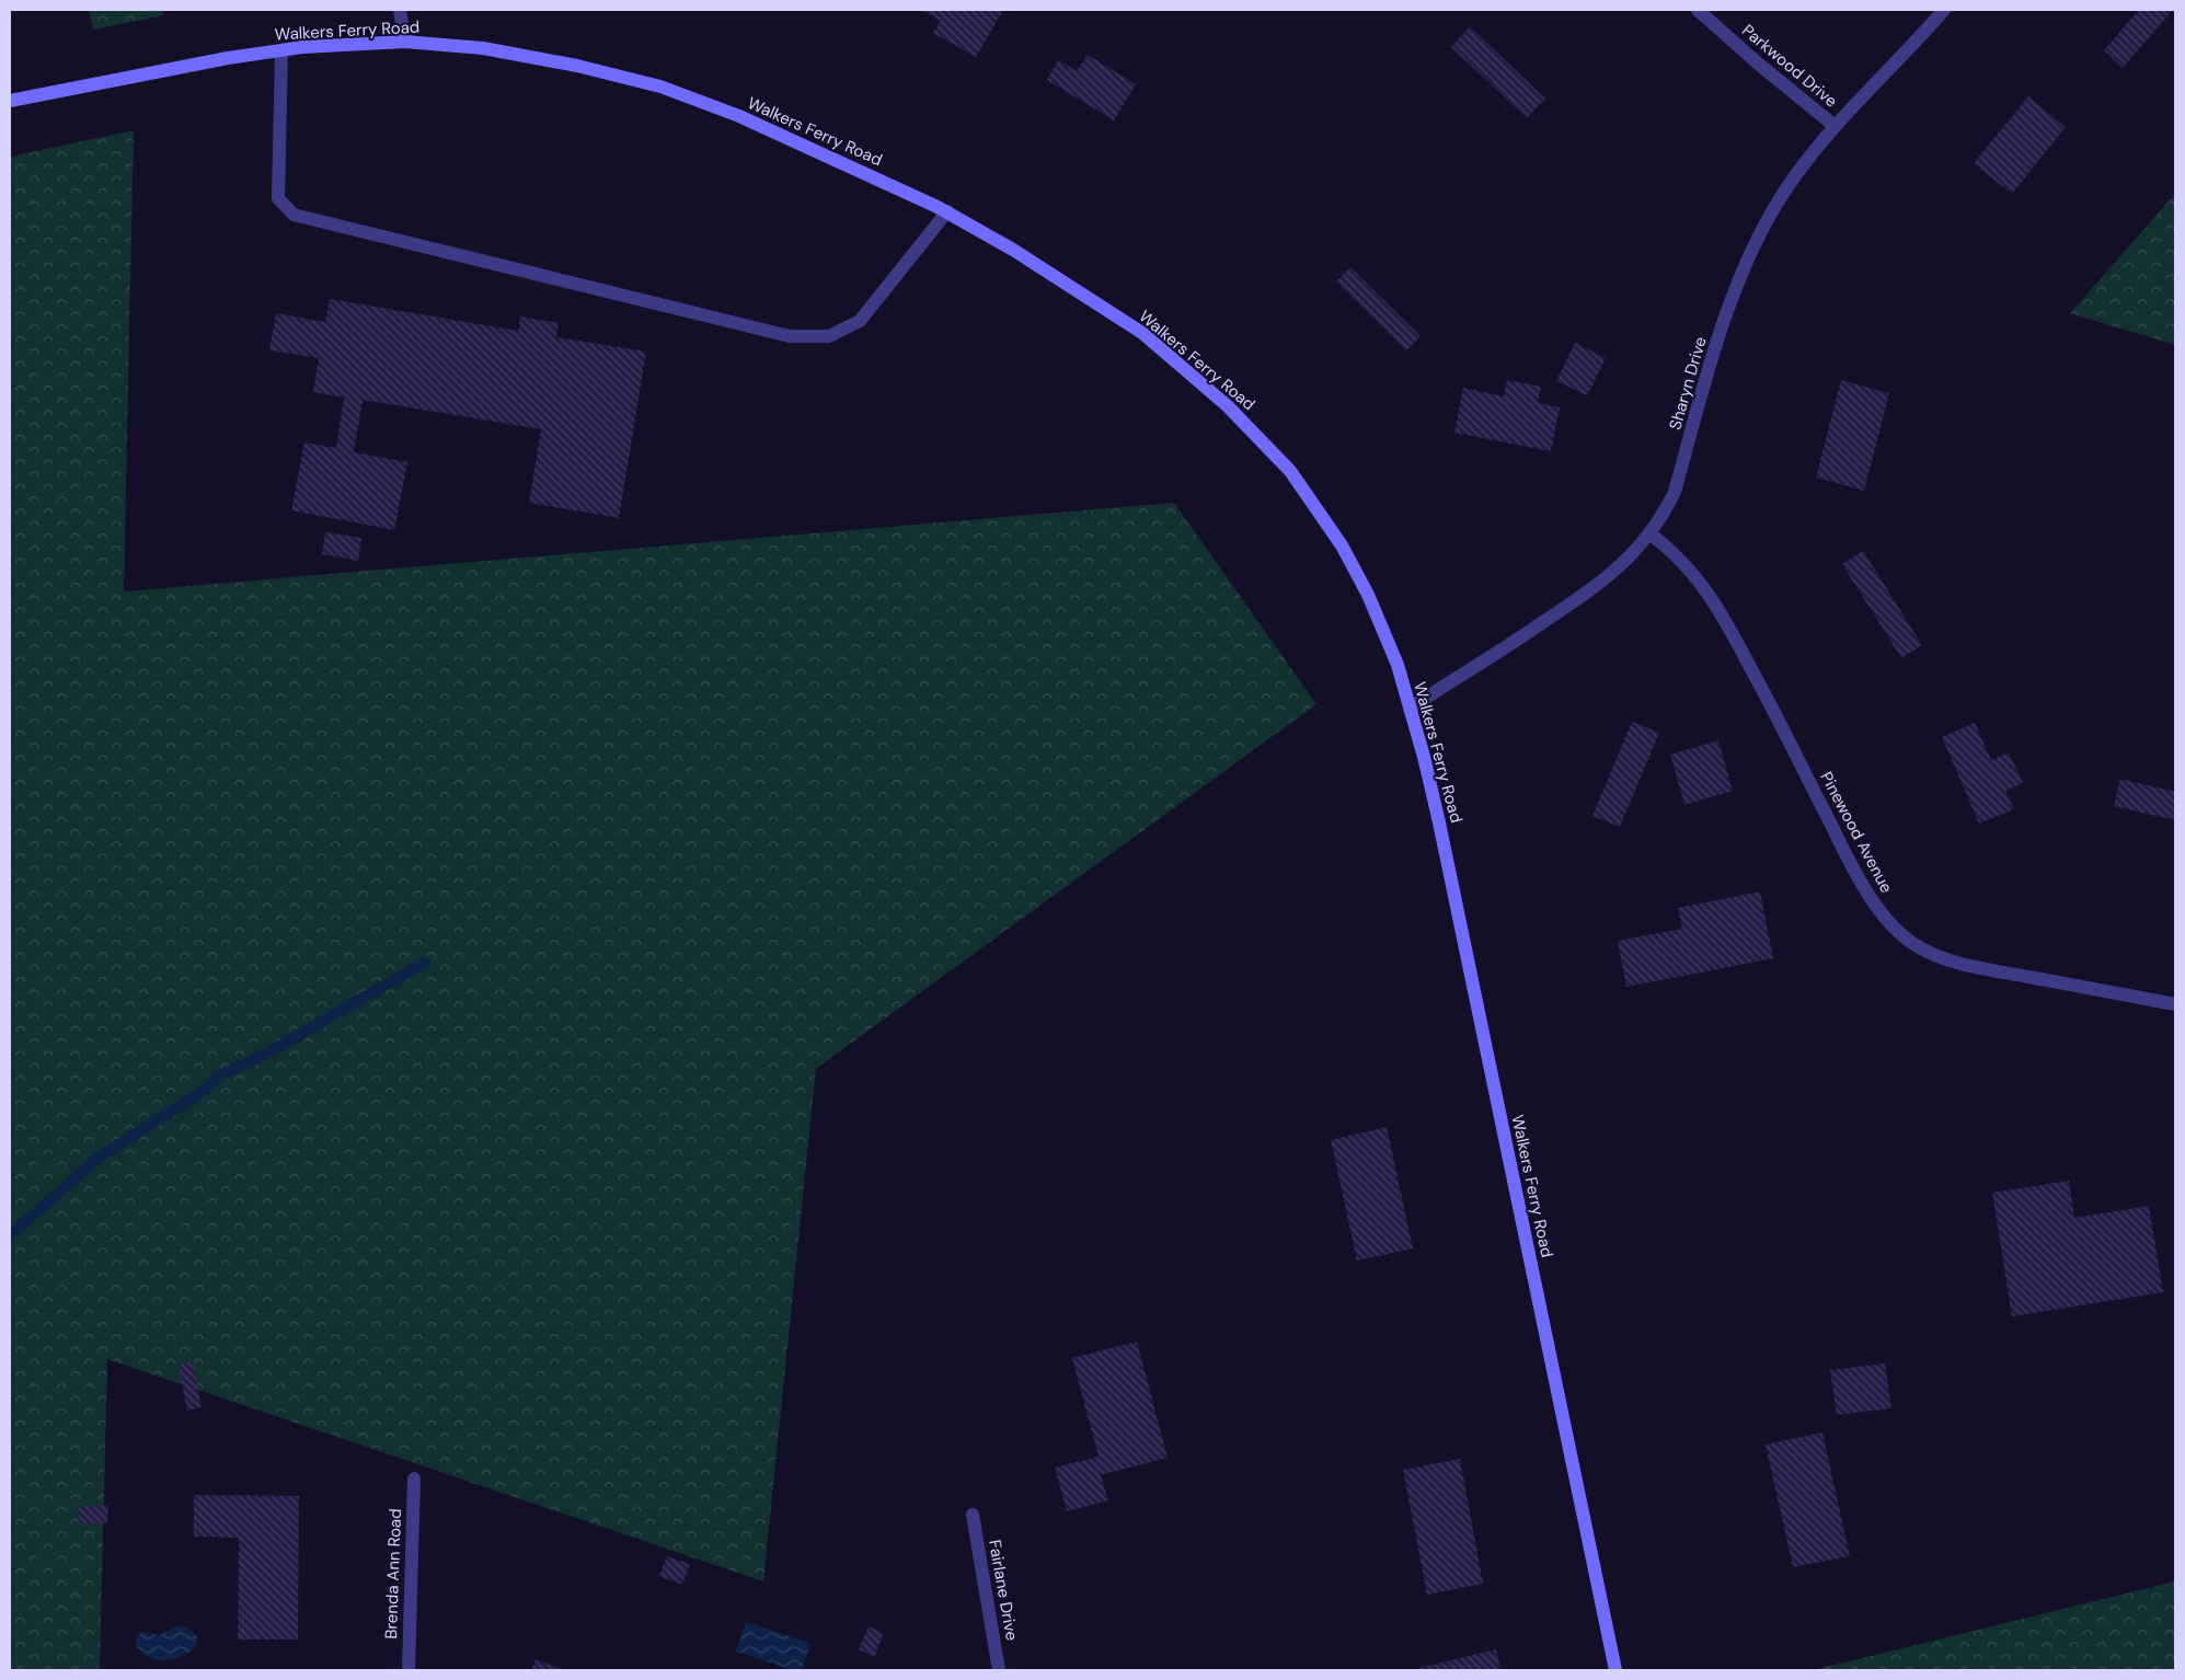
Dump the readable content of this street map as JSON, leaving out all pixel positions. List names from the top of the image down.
{
  "streets": {
    "street": [
      "Walkers Ferry Road",
      "Parkwood Drive",
      "Sharyn Drive",
      "Pinewood Avenue",
      "Brenda Ann Road",
      "Fairlane Drive"
    ]
  },
  "crossings": [
    ["Walkers Ferry Road", "Sharyn Drive"],
    ["Parkwood Drive", "Sharyn Drive"],
    ["Sharyn Drive", "Pinewood Avenue"]
  ]
}
